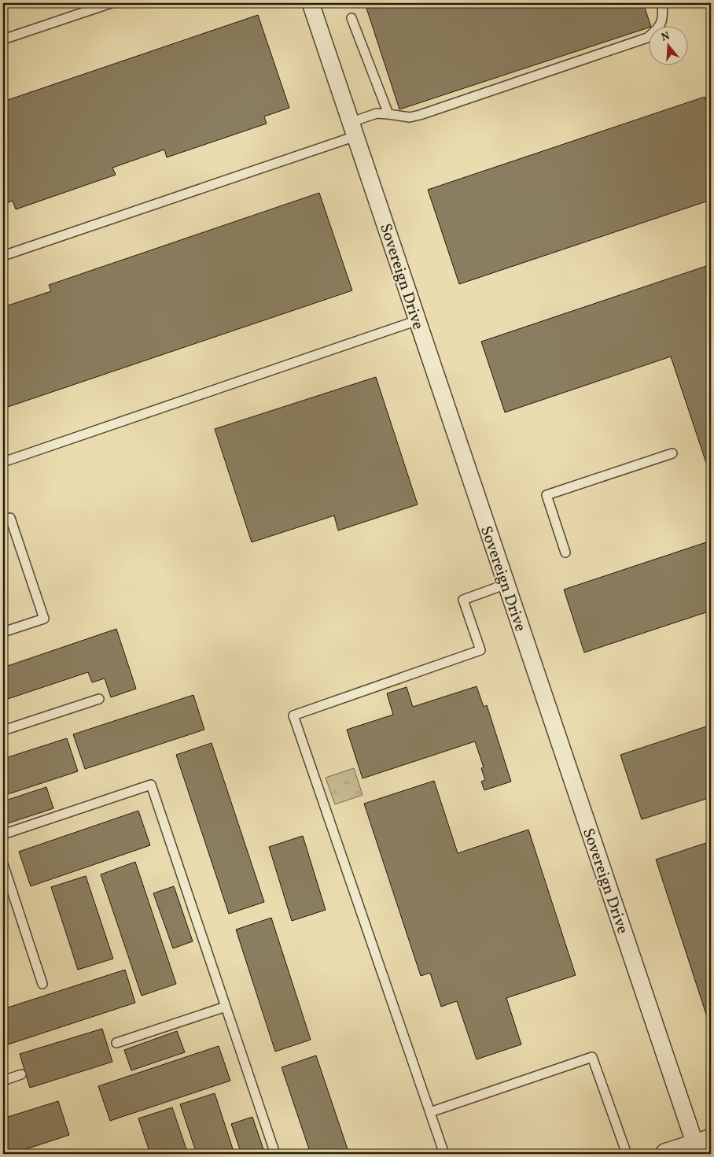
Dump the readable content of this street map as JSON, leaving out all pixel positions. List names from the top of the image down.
{
  "streets": {
    "street": ["Sovereign Drive"]
  },
  "north": "top"
}
